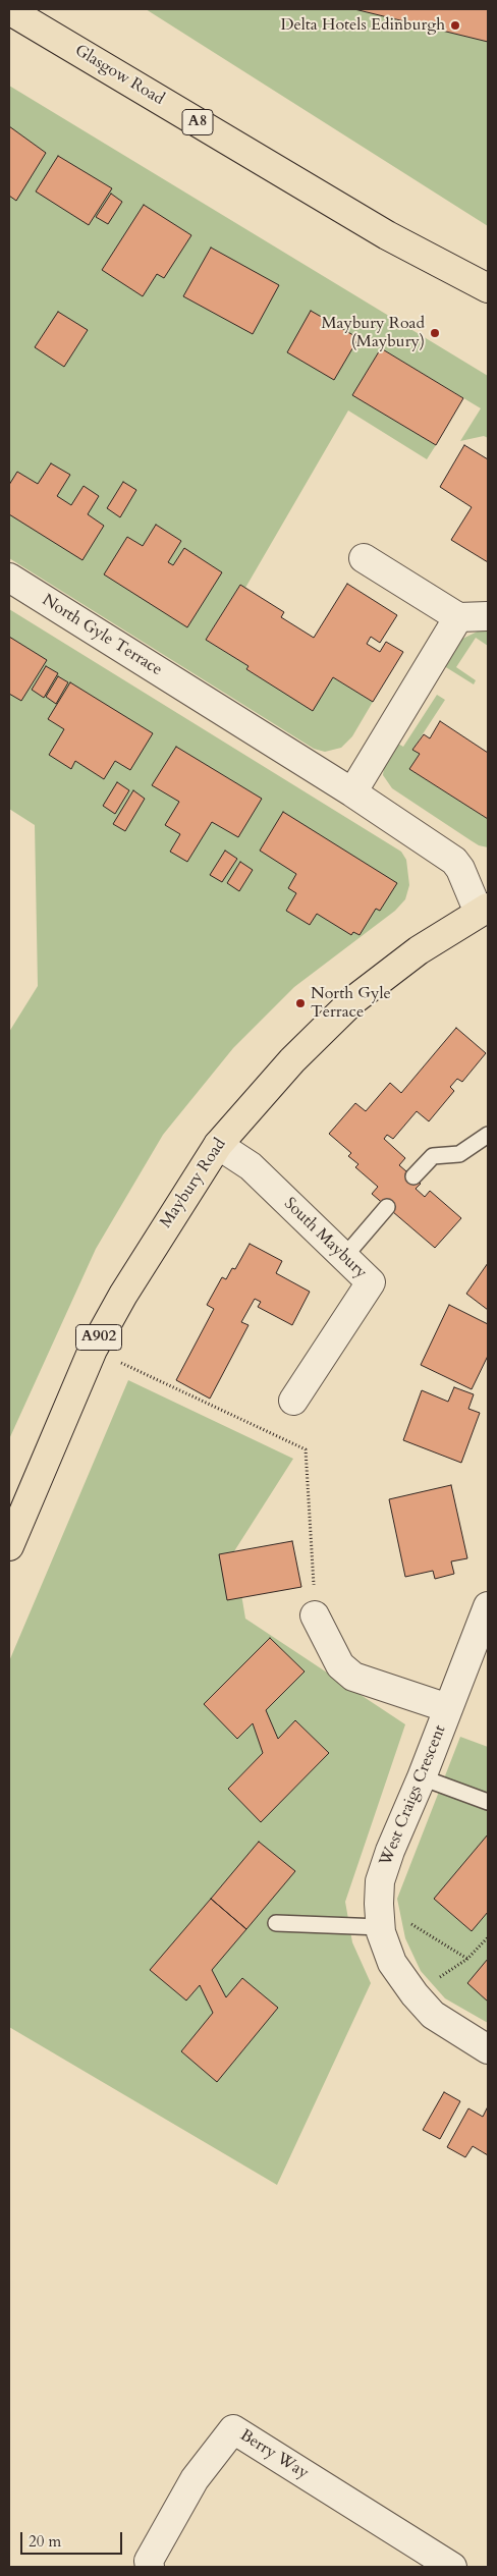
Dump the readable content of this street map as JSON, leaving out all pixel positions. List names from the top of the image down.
{
  "streets": {
    "main road": [
      "Glasgow Road",
      "A8",
      "Maybury Road",
      "A902"
    ],
    "street": [
      "North Gyle Terrace",
      "South Maybury",
      "West Craigs Crescent",
      "Berry Way"
    ]
  },
  "crossings": [
    ["North Gyle Terrace", "Maybury Road"],
    ["Maybury Road", "South Maybury"]
  ],
  "places": ["Delta Hotels Edinburgh", "Maybury Road (Maybury)", "North Gyle Terrace"],
  "scale_bar": "20 m"
}
